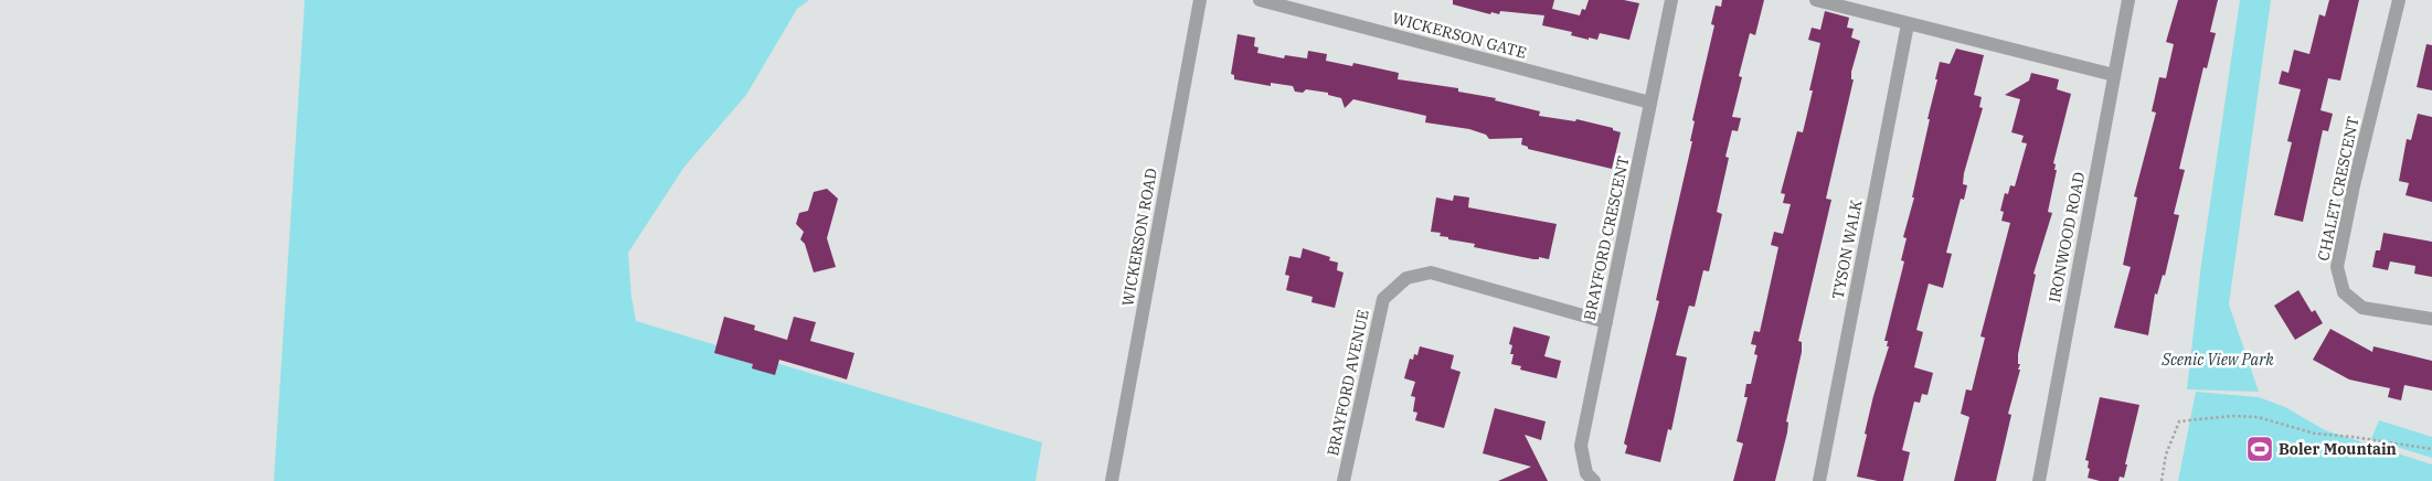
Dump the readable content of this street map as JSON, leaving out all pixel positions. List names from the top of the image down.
{
  "streets": {
    "street": [
      "WICKERSON GATE",
      "CHALET CRESCENT",
      "WICKERSON ROAD",
      "IRONWOOD ROAD",
      "BRAYFORD CRESCENT",
      "TYSON WALK",
      "BRAYFORD AVENUE"
    ]
  },
  "crossings": [
    ["WICKERSON GATE", "BRAYFORD CRESCENT"],
    ["BRAYFORD CRESCENT", "BRAYFORD AVENUE"]
  ],
  "parks": ["Scenic View Park"],
  "places": {
    "sports": ["Boler Mountain"]
  }
}
